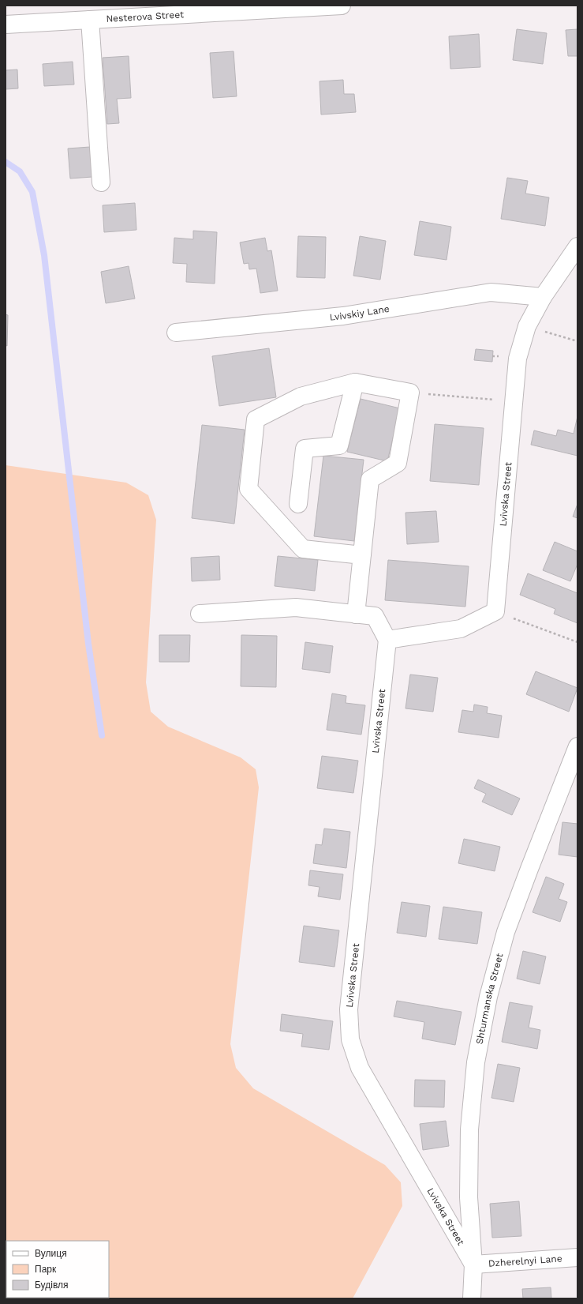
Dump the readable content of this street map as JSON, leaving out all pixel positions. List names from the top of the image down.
{
  "streets": {
    "street": [
      "Nesterova Street",
      "Lvivskiy Lane",
      "Lvivska Street",
      "Shturmanska Street",
      "Dzherelnyi Lane"
    ]
  },
  "crossings": [
    ["Lvivskiy Lane", "Lvivska Street"],
    ["Lvivska Street", "Shturmanska Street"],
    ["Lvivska Street", "Dzherelnyi Lane"],
    ["Shturmanska Street", "Dzherelnyi Lane"]
  ],
  "legend": ["Вулиця", "Парк", "Будівля"]
}
